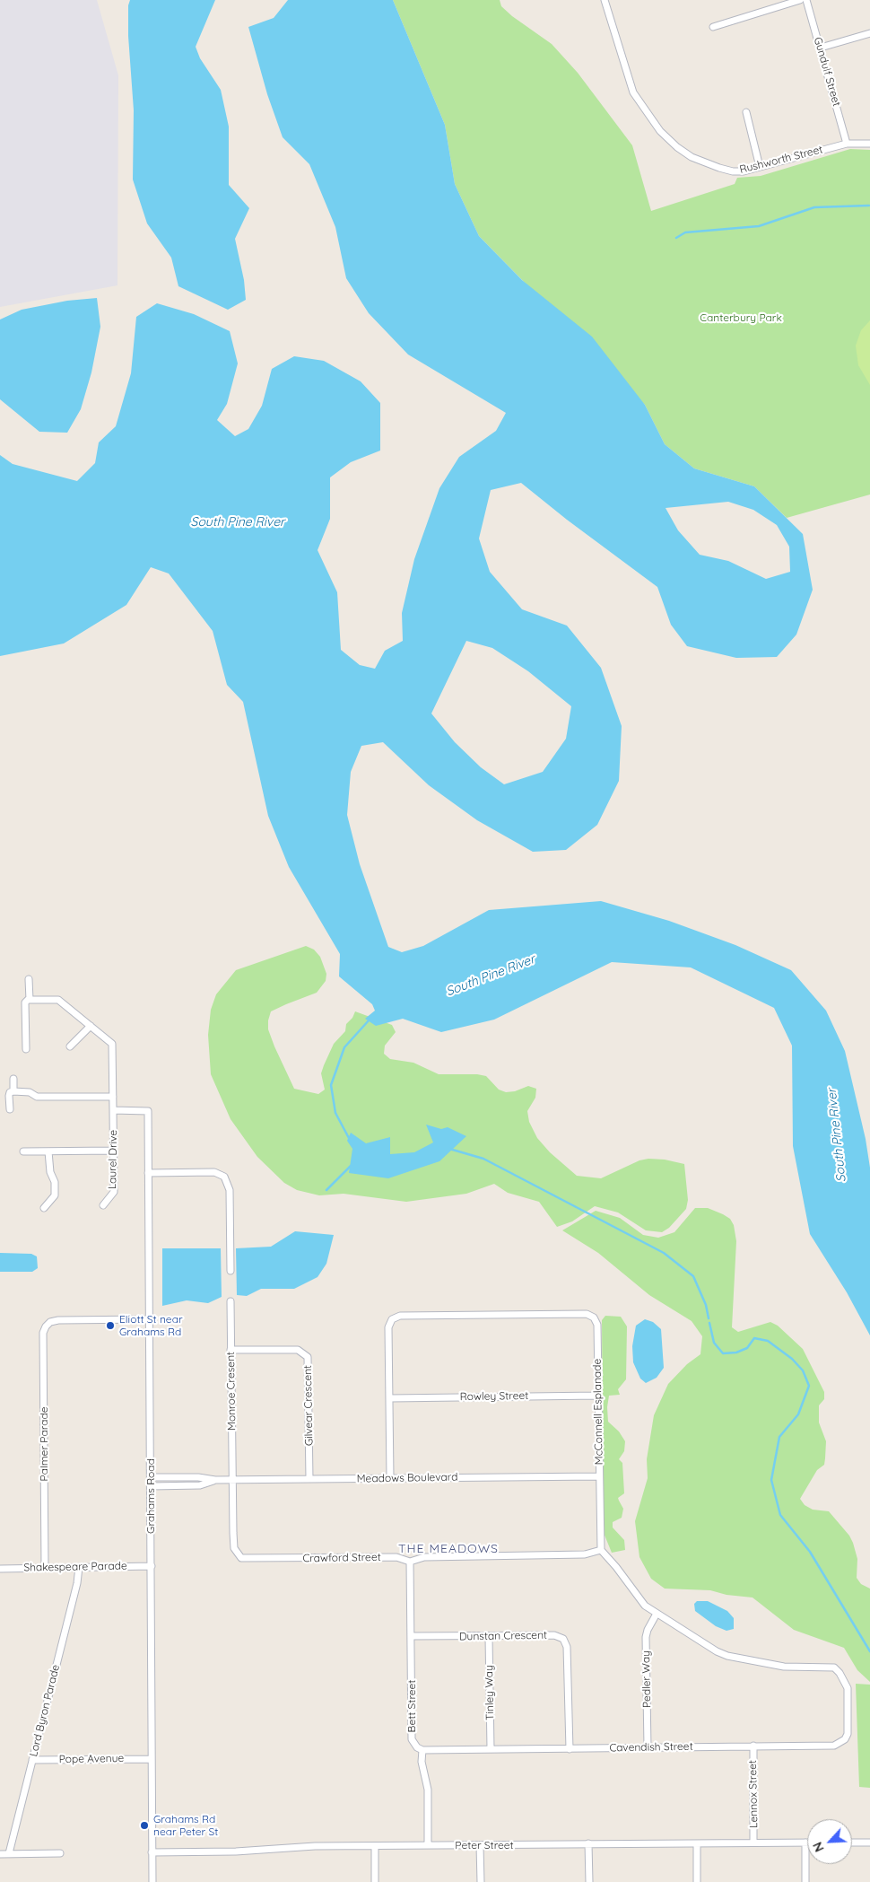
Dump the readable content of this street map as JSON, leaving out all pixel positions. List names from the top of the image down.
{
  "streets": {
    "street": [
      "Gundulf Street",
      "Rushworth Street",
      "Laurel Drive",
      "Monroe Cresent",
      "Rowley Street",
      "Gilvear Crescent",
      "McConnell Esplanade",
      "Palmer Parade",
      "Meadows Boulevard",
      "Grahams Road",
      "Crawford Street",
      "Shakespeare Parade",
      "Dunstan Crescent",
      "Pedler Way",
      "Tinley Way",
      "Bett Street",
      "Lord Byron Parade",
      "Cavendish Street",
      "Pope Avenue",
      "Lennox Street",
      "Peter Street"
    ]
  },
  "crossings": [
    ["Gundulf Street", "Rushworth Street"],
    ["Laurel Drive", "Grahams Road"],
    ["Monroe Cresent", "Gilvear Crescent"],
    ["Monroe Cresent", "Meadows Boulevard"],
    ["Monroe Cresent", "Crawford Street"],
    ["Rowley Street", "McConnell Esplanade"],
    ["Gilvear Crescent", "Meadows Boulevard"],
    ["McConnell Esplanade", "Meadows Boulevard"],
    ["McConnell Esplanade", "Crawford Street"],
    ["Palmer Parade", "Grahams Road"],
    ["Palmer Parade", "Shakespeare Parade"],
    ["Meadows Boulevard", "Grahams Road"],
    ["Meadows Boulevard", "Crawford Street"],
    ["Grahams Road", "Shakespeare Parade"],
    ["Grahams Road", "Pope Avenue"],
    ["Grahams Road", "Peter Street"],
    ["Crawford Street", "Bett Street"],
    ["Shakespeare Parade", "Lord Byron Parade"],
    ["Dunstan Crescent", "Tinley Way"],
    ["Dunstan Crescent", "Bett Street"],
    ["Dunstan Crescent", "Cavendish Street"],
    ["Pedler Way", "Cavendish Street"],
    ["Tinley Way", "Cavendish Street"],
    ["Bett Street", "Cavendish Street"],
    ["Bett Street", "Peter Street"],
    ["Lord Byron Parade", "Pope Avenue"],
    ["Cavendish Street", "Lennox Street"],
    ["Lennox Street", "Peter Street"]
  ],
  "districts": ["THE MEADOWS"],
  "water": ["South Pine River"],
  "parks": ["Canterbury Park"],
  "places": ["Eliott St near Grahams Rd", "Grahams Rd near Peter St"],
  "north": "bottom left"
}
